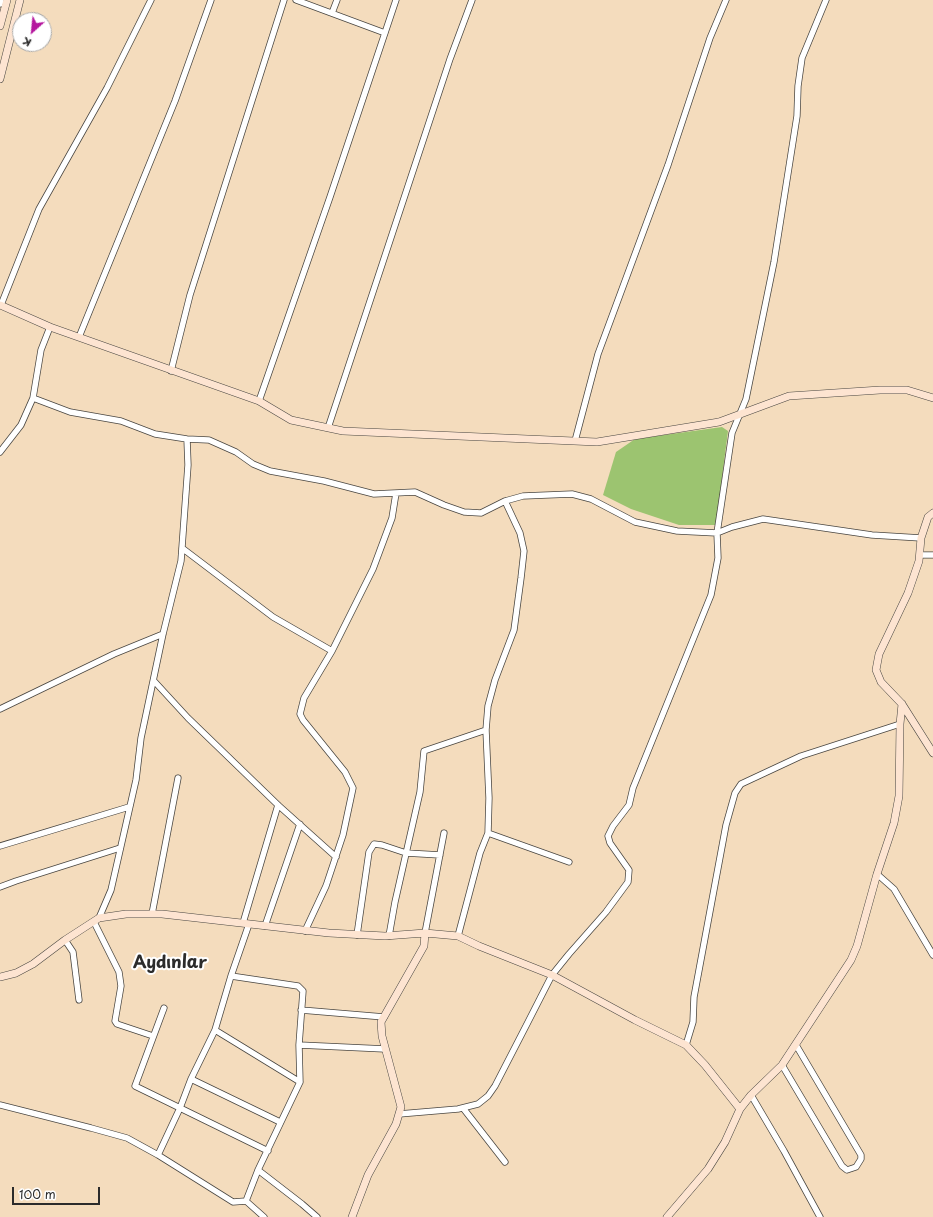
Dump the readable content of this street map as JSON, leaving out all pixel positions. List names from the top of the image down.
{
  "districts": ["Aydınlar"],
  "scale_bar": "100 m",
  "north": "bottom left"
}
